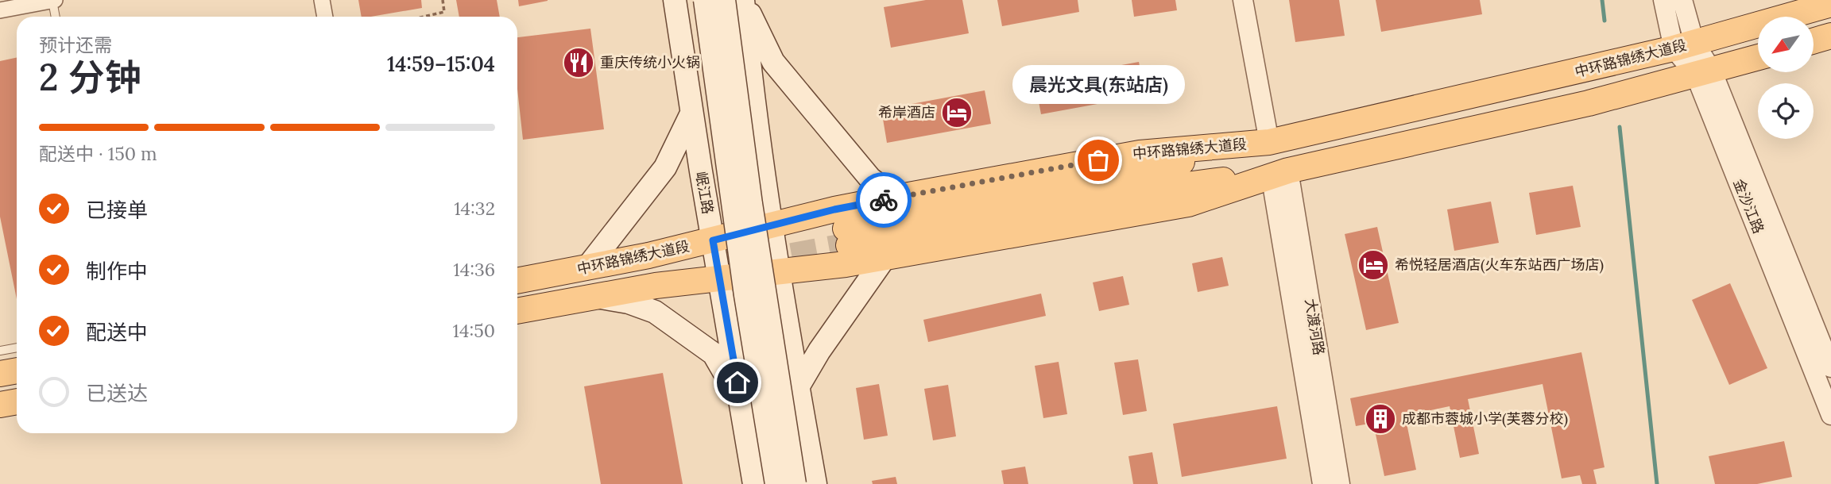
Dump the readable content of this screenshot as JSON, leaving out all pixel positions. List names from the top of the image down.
{
  "streets": {
    "main road": ["中环路锦绣大道段", "岷江路"],
    "street": ["金沙江路", "大渡河路"]
  },
  "crossings": [
    ["中环路锦绣大道段", "岷江路"],
    ["中环路锦绣大道段", "金沙江路"]
  ],
  "places": {
    "restaurant": ["重庆传统小火锅"],
    "hotel": ["希岸酒店", "希悦轻居酒店(火车东站西广场店)"],
    "other": ["晨光文具(东站店)"],
    "building": ["成都市蓉城小学(芙蓉分校)"]
  },
  "north": "bottom left",
  "page": {
    "heading": ["2 分钟", "预计还需", "14:59–15:04"],
    "bubble": "晨光文具(东站店)",
    "bar": "配送中 · 150 m",
    "list": [
      ["已接单", "14:32"],
      ["制作中", "14:36"],
      ["配送中", "14:50"],
      "已送达"
    ]
  }
}
